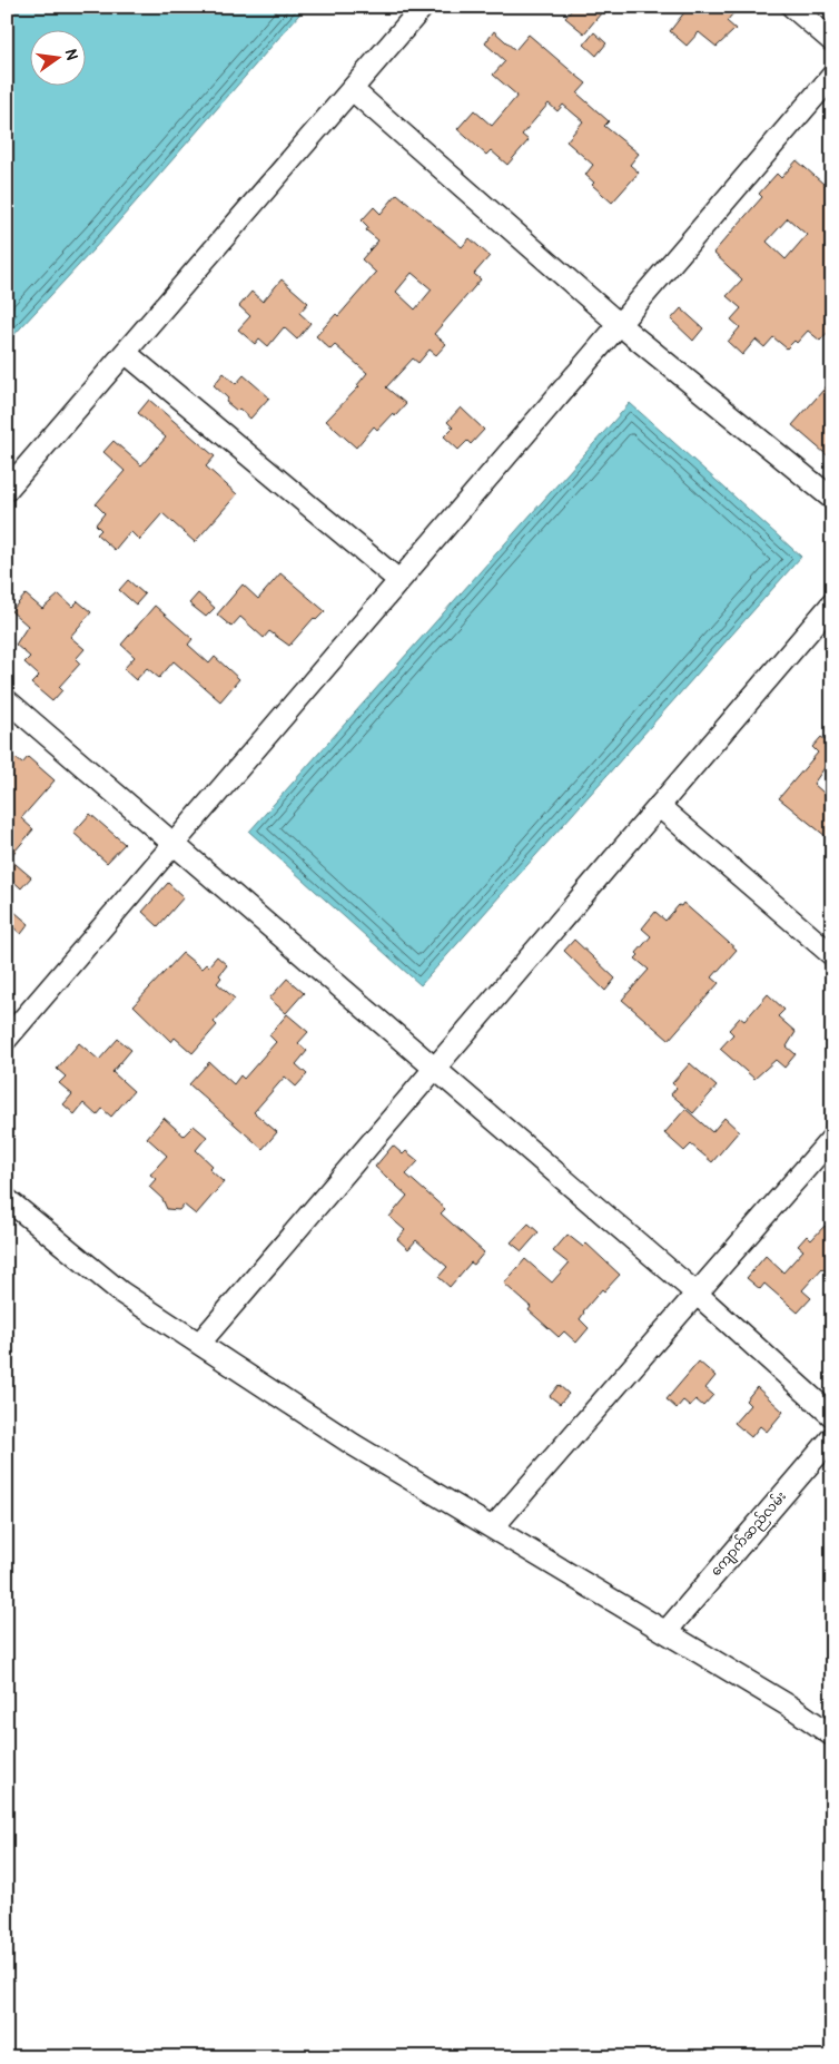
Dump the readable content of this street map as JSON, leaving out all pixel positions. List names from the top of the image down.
{
  "streets": {
    "street": ["ကျောက်ဆည်လမ်း"]
  },
  "north": "right"
}
